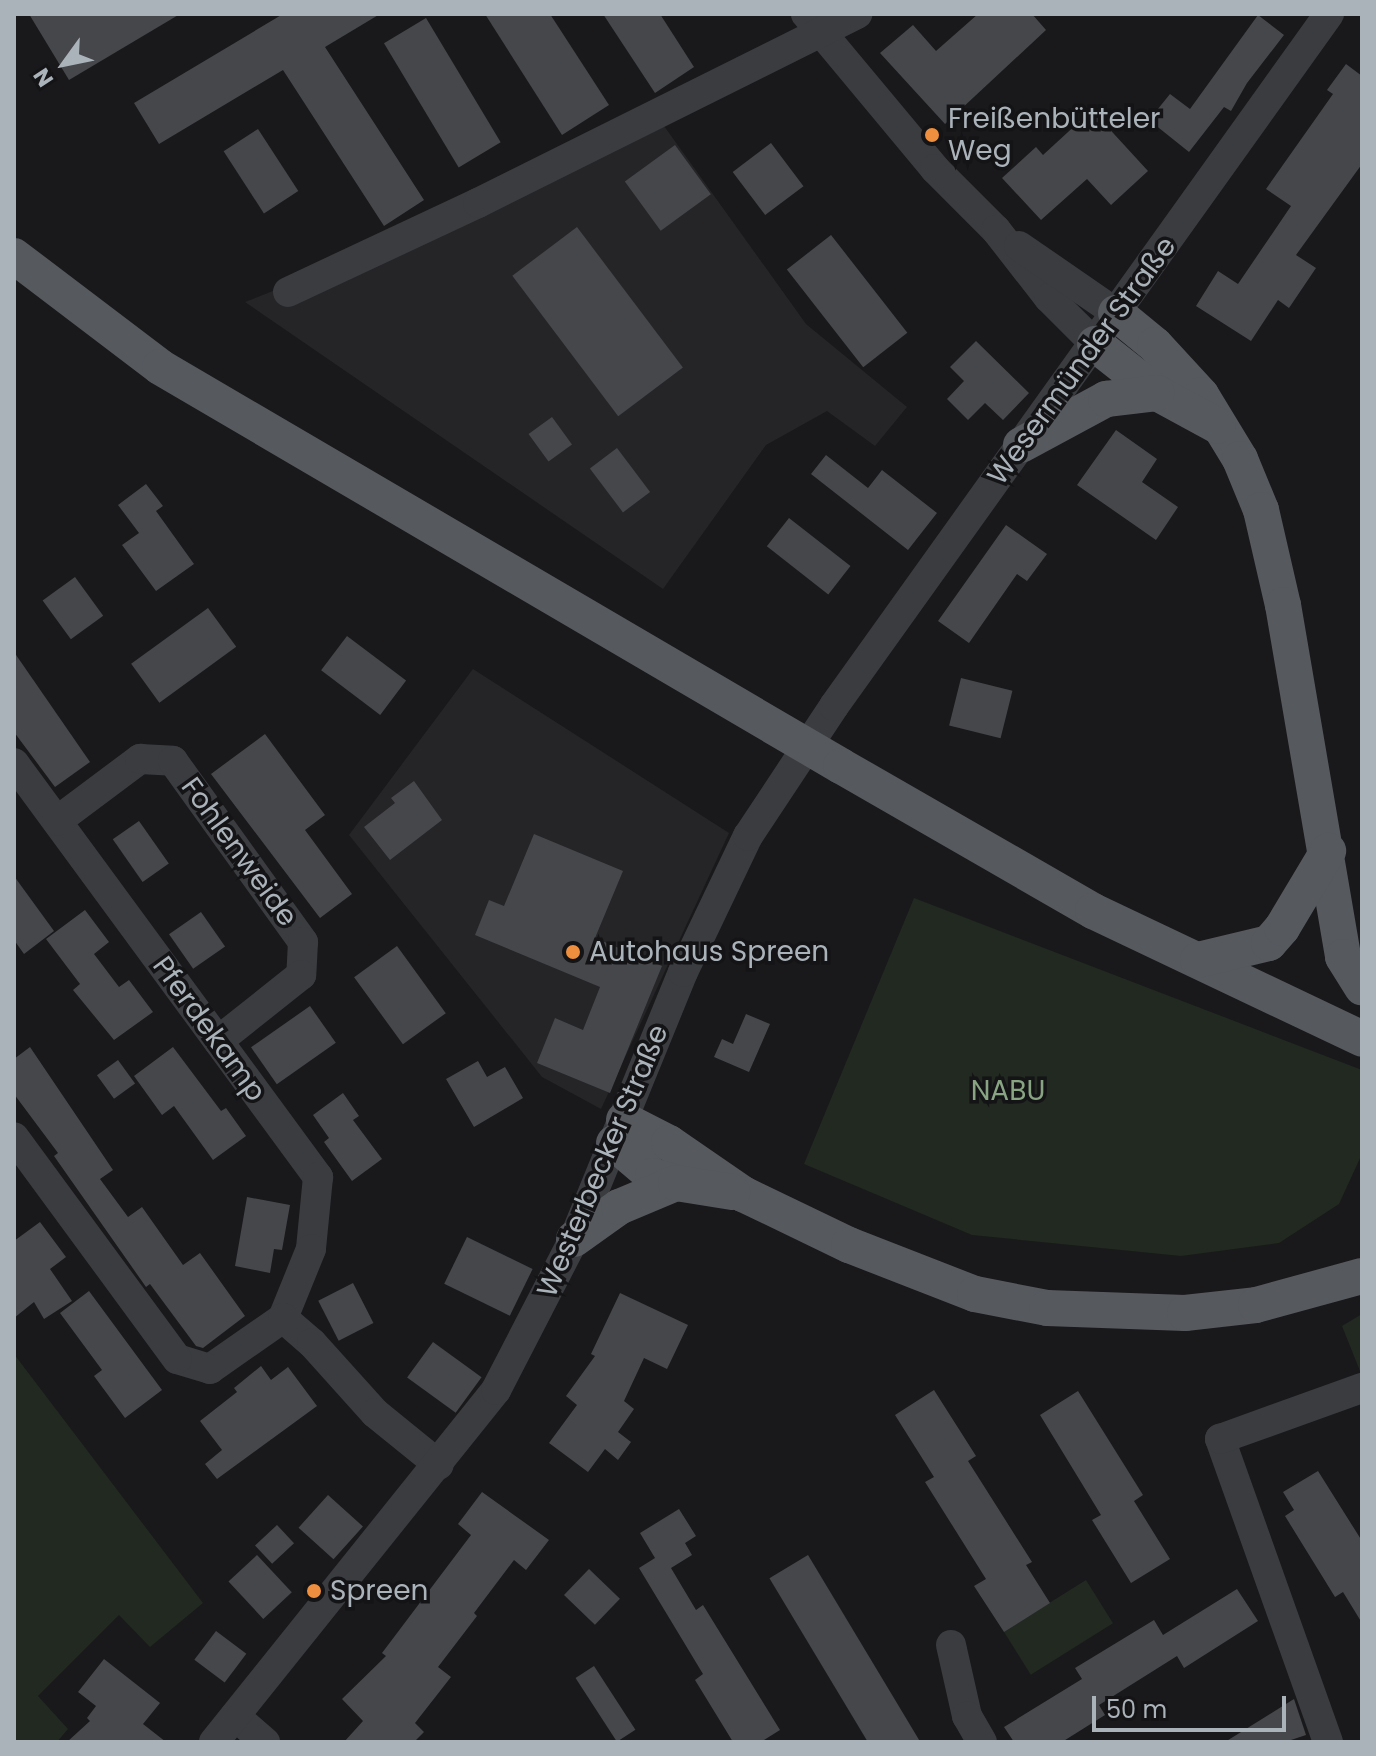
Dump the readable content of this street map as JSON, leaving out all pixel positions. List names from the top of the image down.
{
  "streets": {
    "street": [
      "Wesermünder Straße",
      "Fohlenweide",
      "Pferdekamp",
      "Westerbecker Straße"
    ]
  },
  "crossings": [
    ["Wesermünder Straße", "Westerbecker Straße"],
    ["Fohlenweide", "Pferdekamp"]
  ],
  "parks": ["NABU"],
  "places": ["Freißenbütteler Weg", "Autohaus Spreen", "Spreen"],
  "scale_bar": "50 m",
  "north": "bottom left"
}
